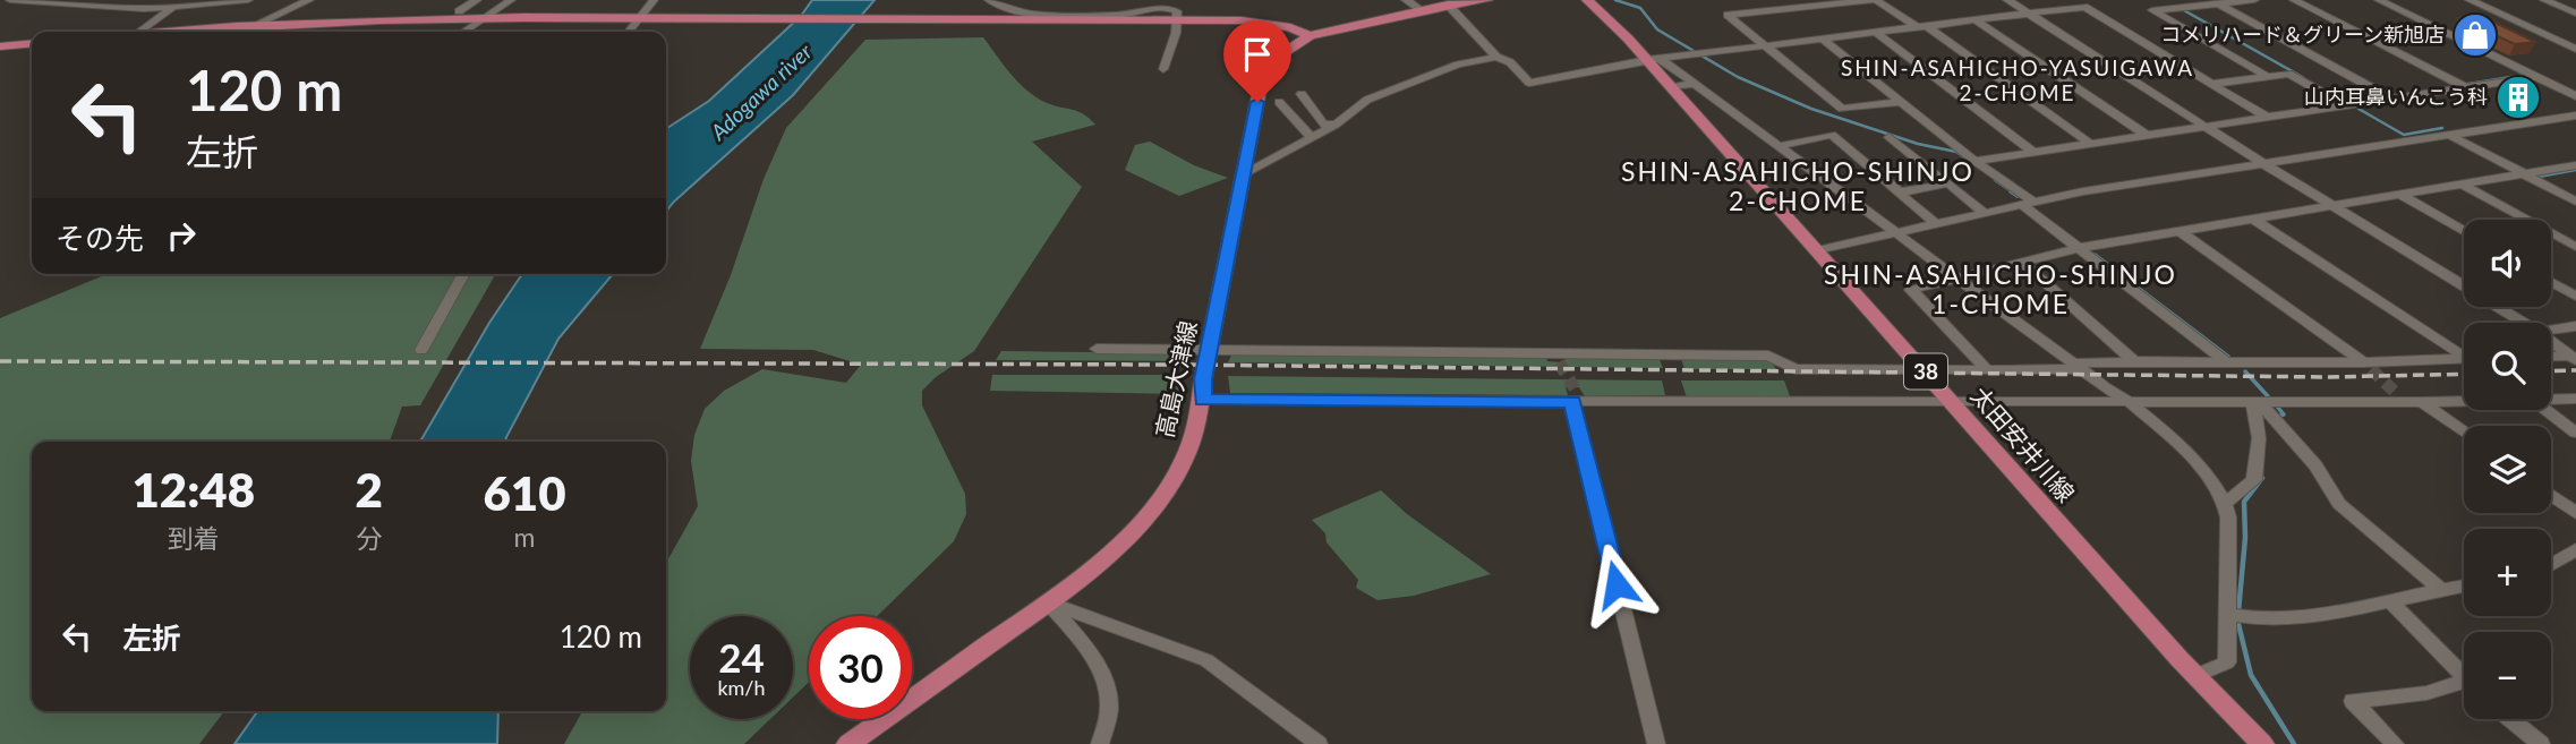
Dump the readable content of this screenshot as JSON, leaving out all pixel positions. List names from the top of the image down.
{
  "streets": {
    "main road": ["38", "高島大津線", "太田安井川線"]
  },
  "districts": ["SHIN-ASAHICHO-YASUIGAWA 2-CHOME", "SHIN-ASAHICHO-SHINJO 2-CHOME", "SHIN-ASAHICHO-SHINJO 1-CHOME"],
  "water": ["Adogawa river"],
  "places": {
    "shop": ["コメリハード＆グリーン新旭店"],
    "building": ["山内耳鼻いんこう科"]
  },
  "page": {
    "turn": ["120 m", "左折"],
    "then": "その先",
    "map_buttons": ["+", "−"],
    "eta": [
      "12:48",
      "到着",
      "2",
      "分",
      "610",
      "m"
    ],
    "list": [
      {
        "name": "左折",
        "value": "120 m"
      }
    ],
    "speed": "24 km/h",
    "limit": "30"
  }
}
